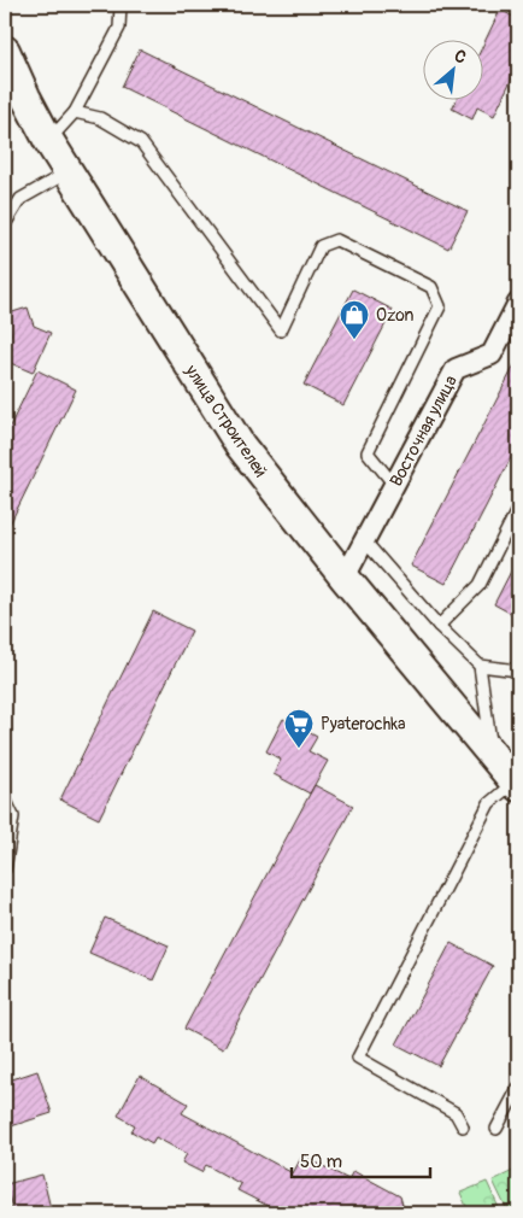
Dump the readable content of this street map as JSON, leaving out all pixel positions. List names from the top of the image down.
{
  "streets": {
    "main road": ["улица Строителей"],
    "street": ["Восточная улица"]
  },
  "crossings": [
    ["улица Строителей", "Восточная улица"]
  ],
  "places": {
    "shop": ["Ozon"],
    "supermarket": ["Pyaterochka"]
  },
  "scale_bar": "50 m",
  "north": "top right"
}
